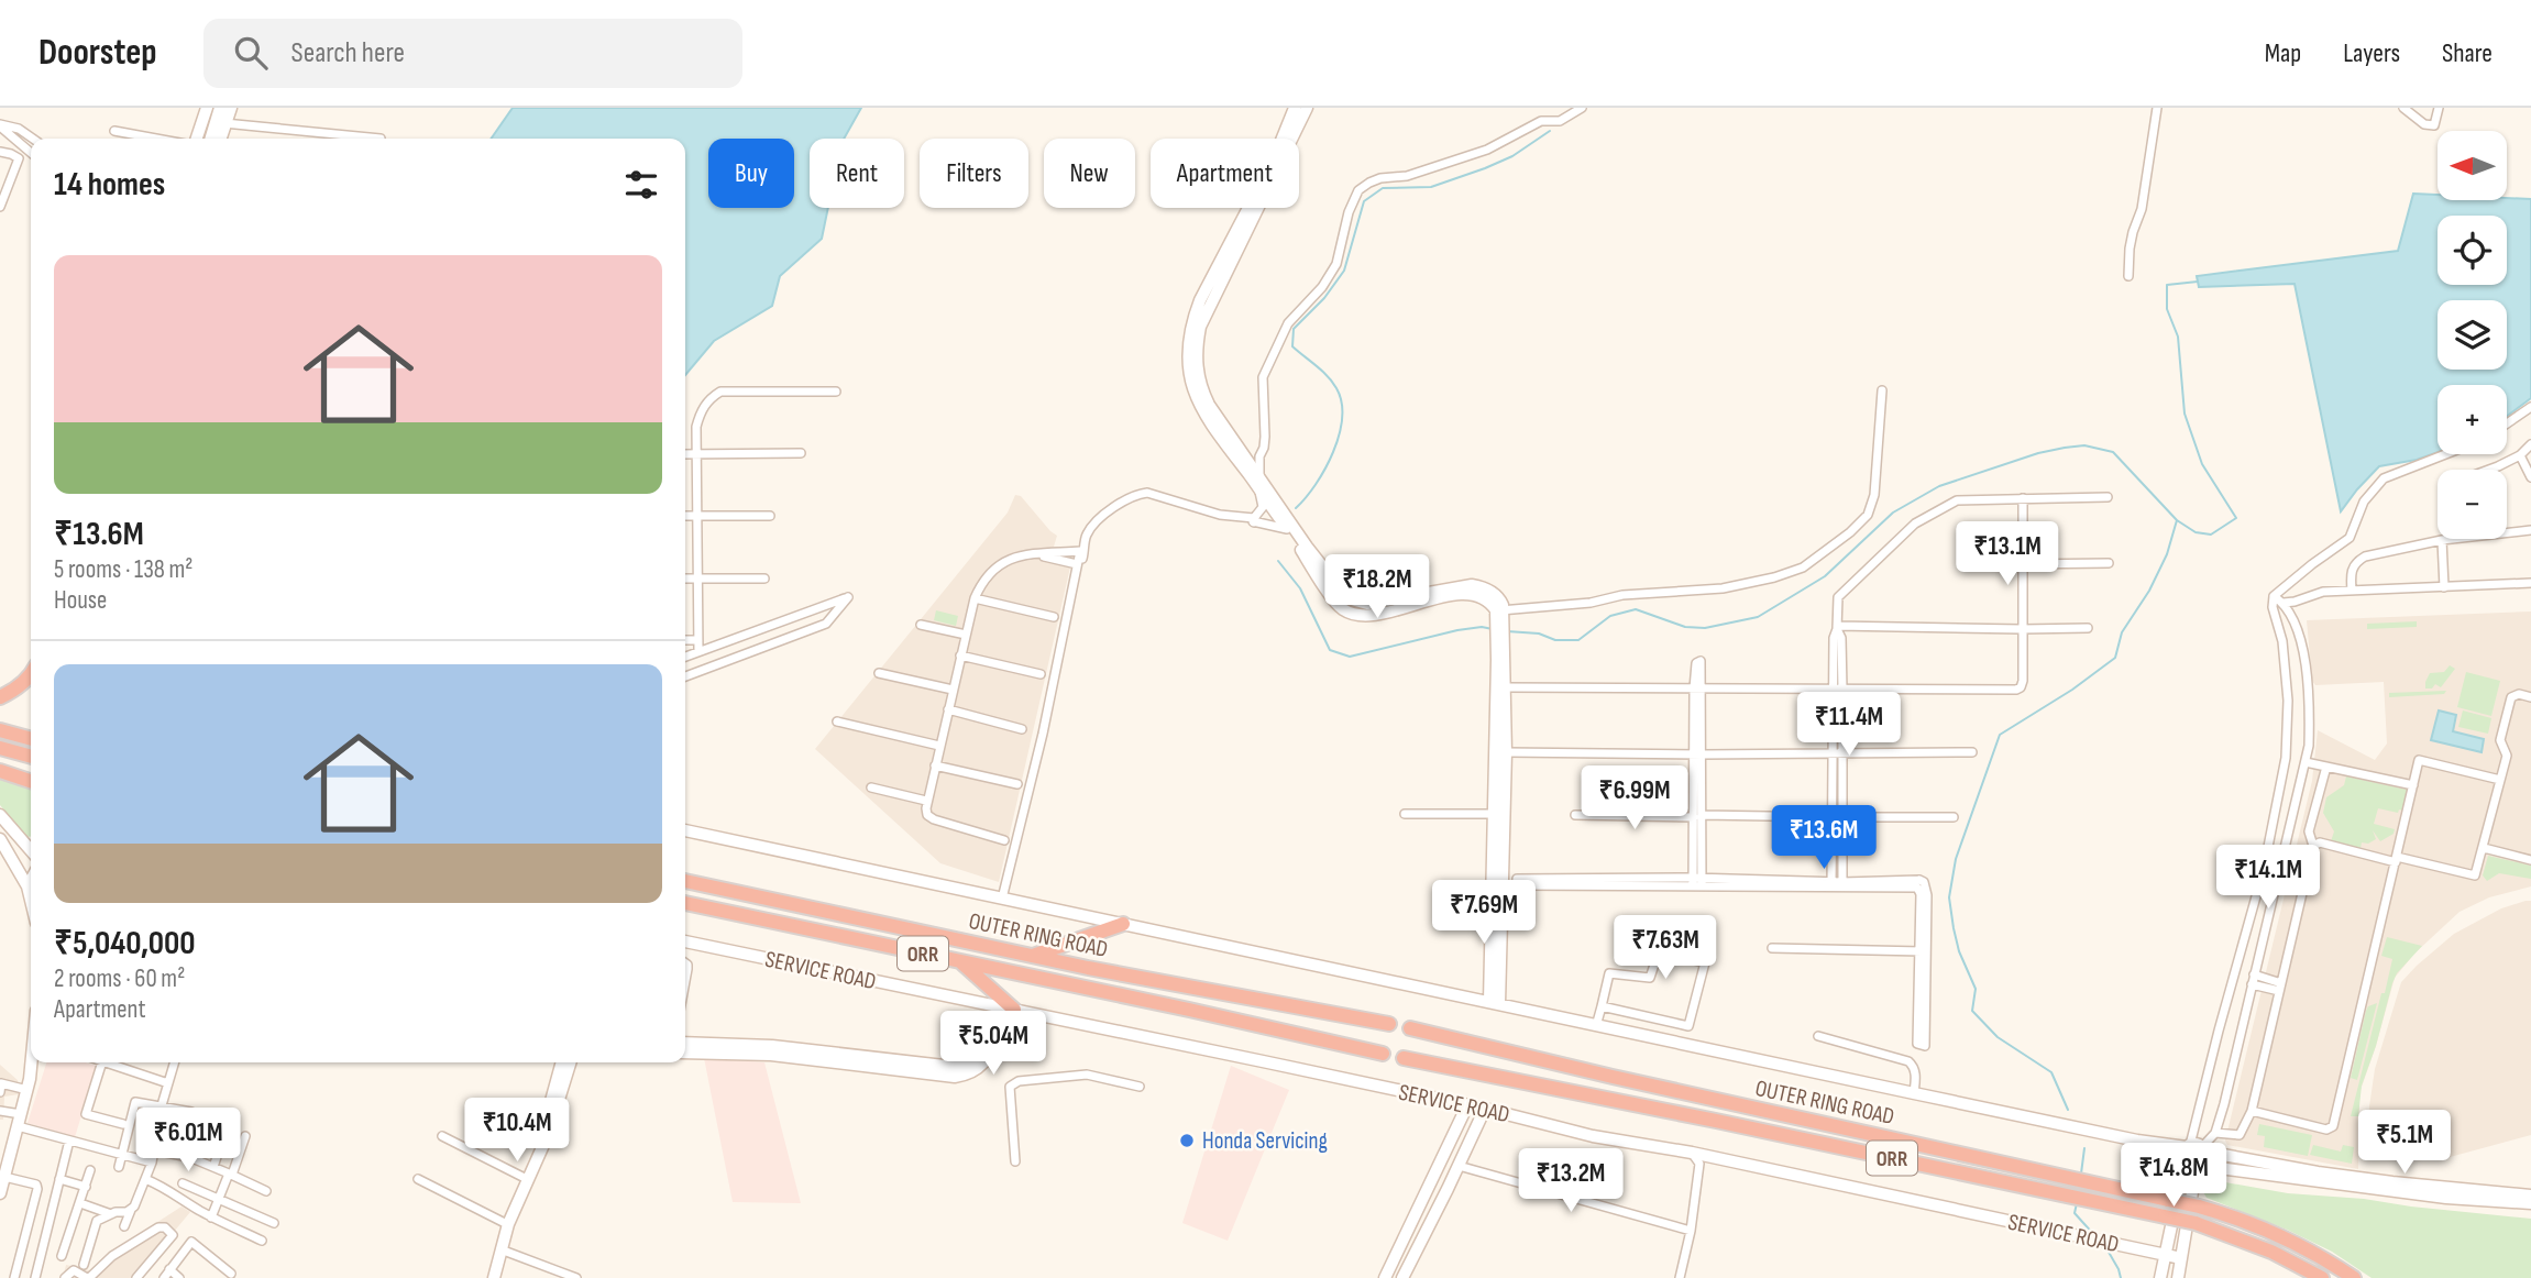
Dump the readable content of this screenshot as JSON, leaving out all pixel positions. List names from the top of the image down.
{
  "streets": {
    "highway": ["OUTER RING ROAD", "ORR"],
    "main road": ["SERVICE ROAD"]
  },
  "places": ["Honda Servicing"],
  "north": "left",
  "page": {
    "header": "Doorstep",
    "search": "Search here",
    "nav": ["Map", "Layers", "Share"],
    "map_buttons": ["+", "−"],
    "chip": [
      "Buy",
      "Rent",
      "Filters",
      "New",
      "Apartment"
    ],
    "heading": "14 homes",
    "list": [
      {
        "name": "₹13.6M",
        "note": "5 rooms · 138 m² · House"
      },
      {
        "name": "₹5,040,000",
        "note": "2 rooms · 60 m² · Apartment"
      }
    ],
    "price": [
      "₹13.1M",
      "₹18.2M",
      "₹11.4M",
      "₹6.99M",
      "₹13.6M",
      "₹14.1M",
      "₹7.69M",
      "₹7.63M",
      "₹5.04M",
      "₹10.4M",
      "₹6.01M",
      "₹5.1M",
      "₹14.8M",
      "₹13.2M"
    ]
  }
}
